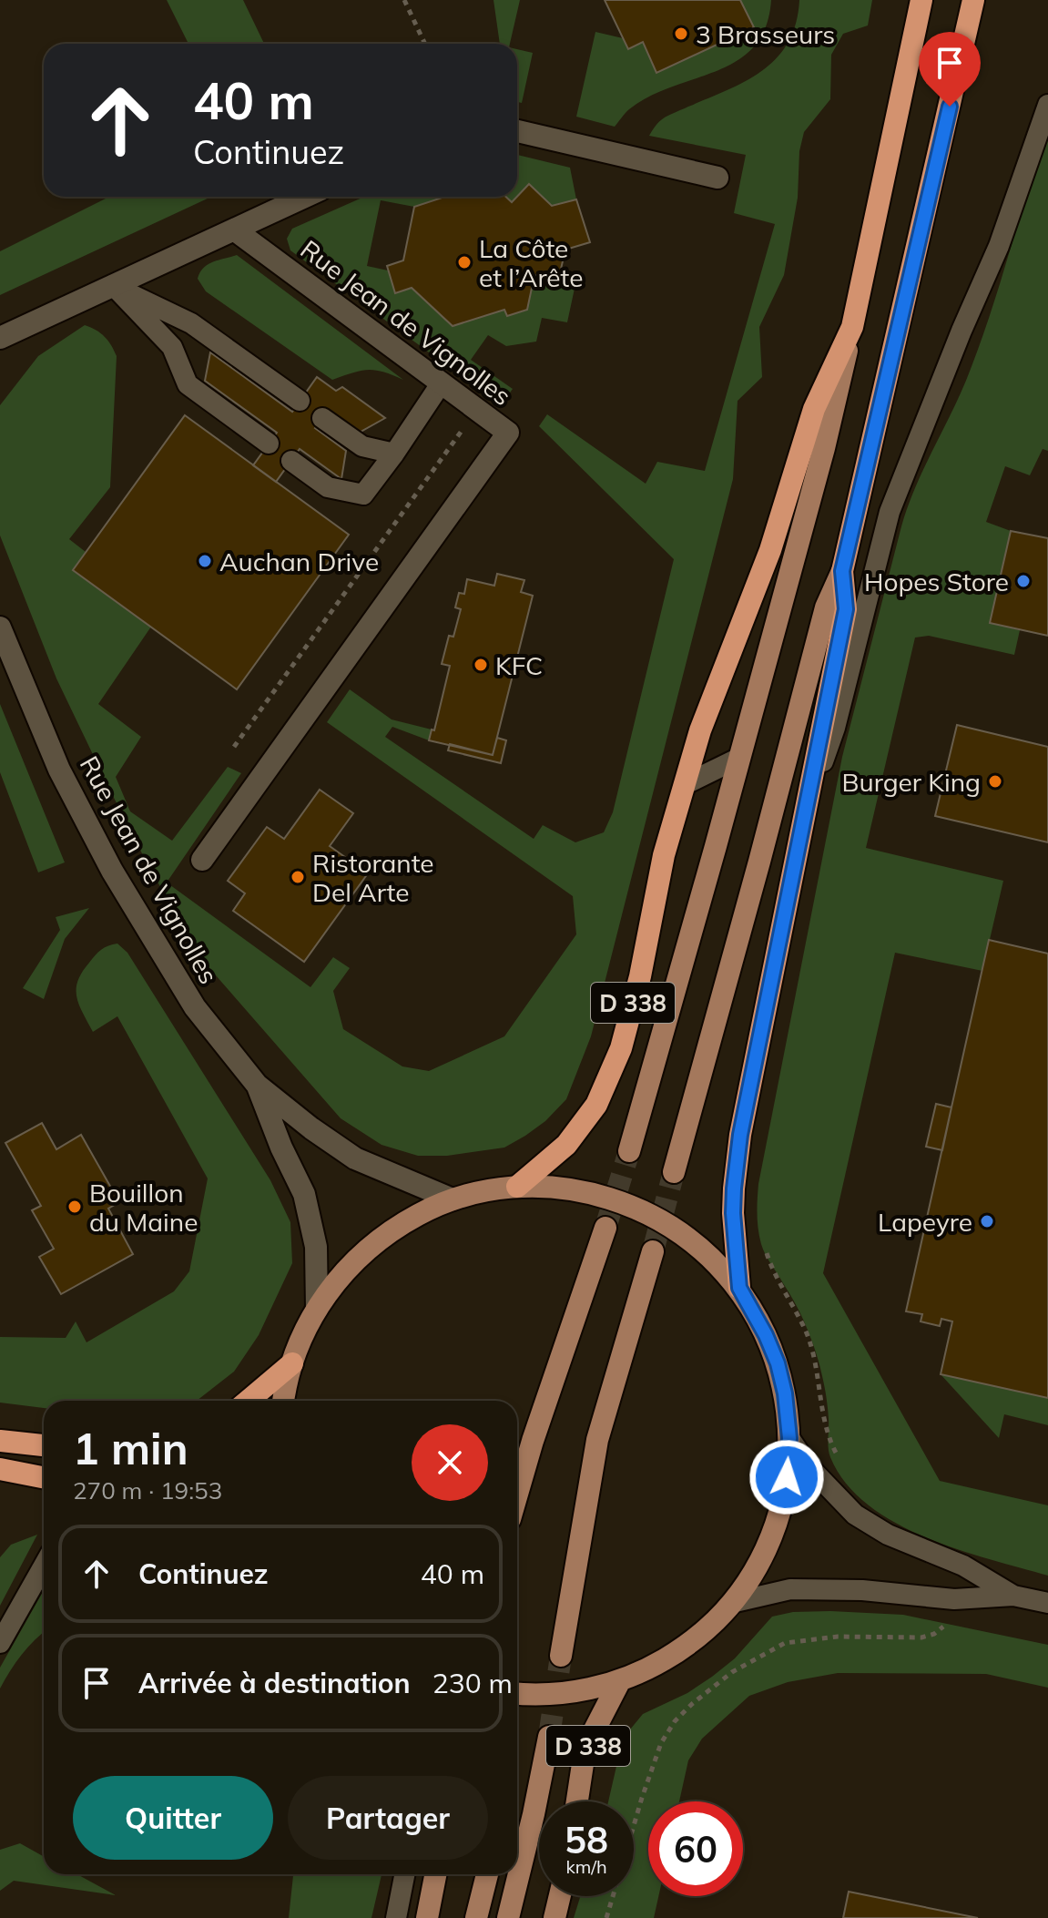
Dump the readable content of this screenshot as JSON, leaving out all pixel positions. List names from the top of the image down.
{
  "streets": {
    "highway": ["D 338"],
    "street": ["Rue Jean de Vignolles"]
  },
  "places": [
    "3 Brasseurs",
    "La Côte et l’Arête",
    "Auchan Drive",
    "Hopes Store",
    "KFC",
    "Burger King",
    "Ristorante Del Arte",
    "Bouillon du Maine",
    "Lapeyre"
  ],
  "page": {
    "turn": ["40 m", "Continuez"],
    "heading": ["1 min", "270 m · 19:53"],
    "list": [
      {
        "name": "Continuez",
        "value": "40 m"
      },
      {
        "name": "Arrivée à destination",
        "value": "230 m"
      }
    ],
    "buttons": ["Quitter", "Partager"],
    "speed": "58 km/h",
    "limit": "60"
  }
}
